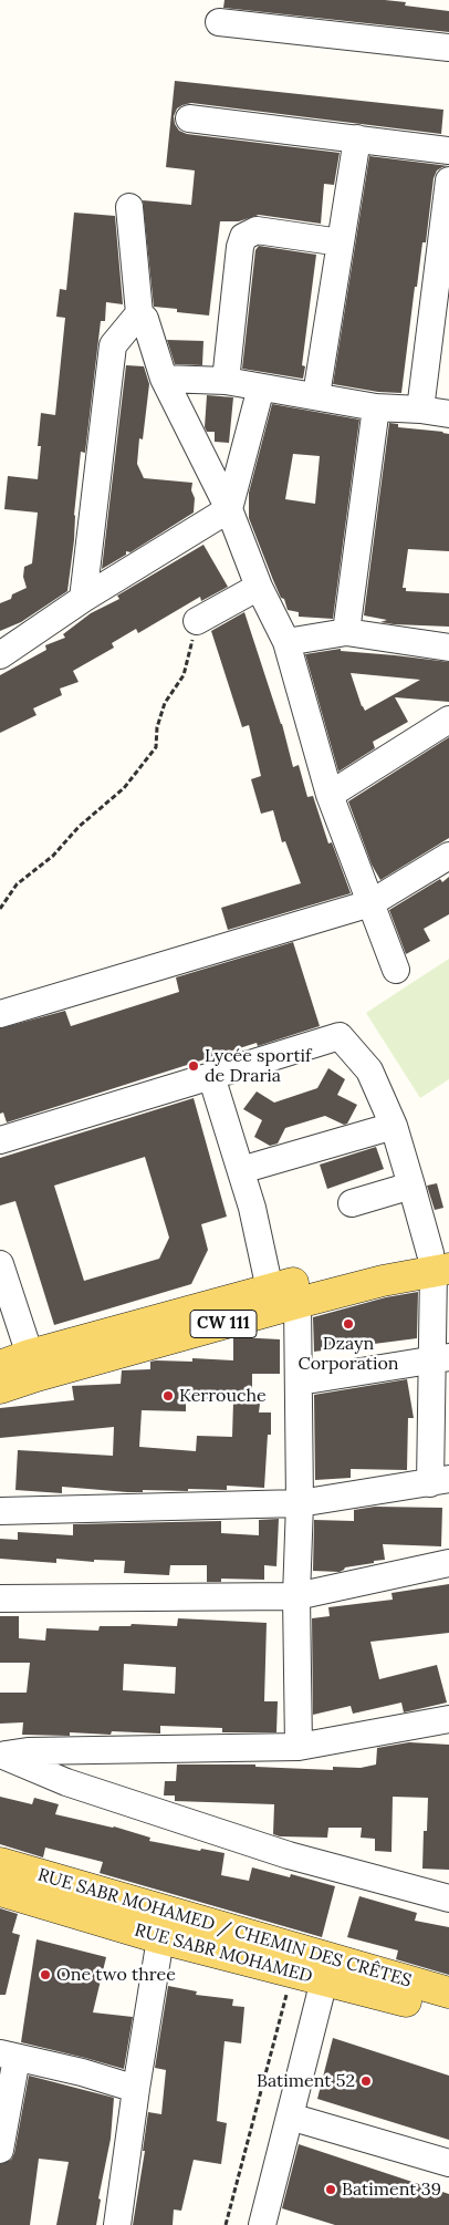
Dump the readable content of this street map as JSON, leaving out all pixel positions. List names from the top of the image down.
{
  "streets": {
    "main road": ["CW 111", "RUE SABR MOHAMED / CHEMIN DES CRÊTES", "RUE SABR MOHAMED"]
  },
  "places": [
    "Lycée sportif de Draria",
    "Dzayn Corporation",
    "Kerrouche",
    "One two three",
    "Batiment 52",
    "Batiment 39"
  ]
}
